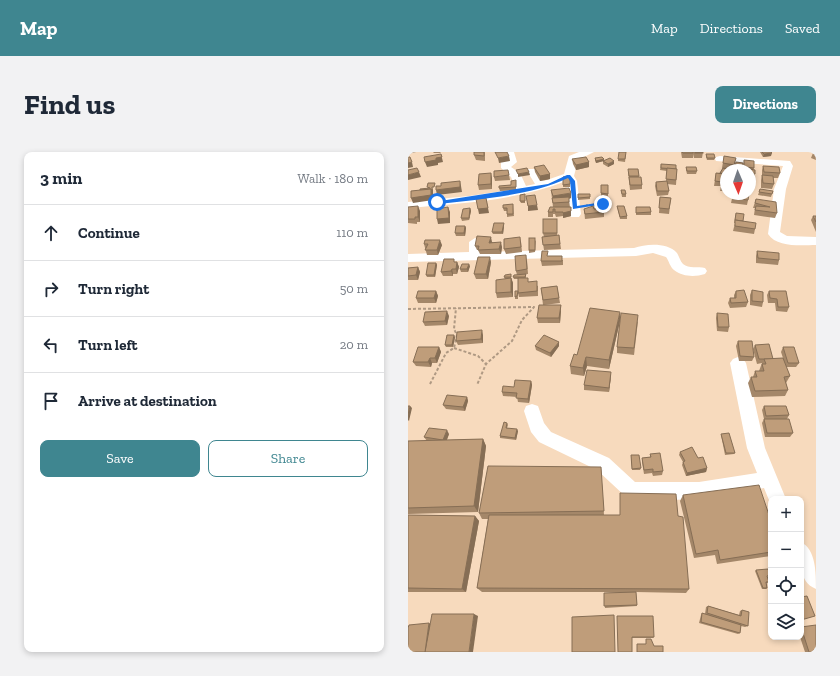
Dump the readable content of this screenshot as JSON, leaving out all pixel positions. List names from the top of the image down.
{
  "north": "bottom",
  "page": {
    "header": "Map",
    "nav": ["Map", "Directions", "Saved"],
    "buttons": [
      "Directions",
      ["Save", "Share"]
    ],
    "title": "Find us",
    "heading": ["3 min", "Walk · 180 m"],
    "list": [
      ["Continue", "110 m"],
      ["Turn right", "50 m"],
      ["Turn left", "20 m"],
      "Arrive at destination"
    ],
    "map_buttons": ["+", "−"]
  }
}
